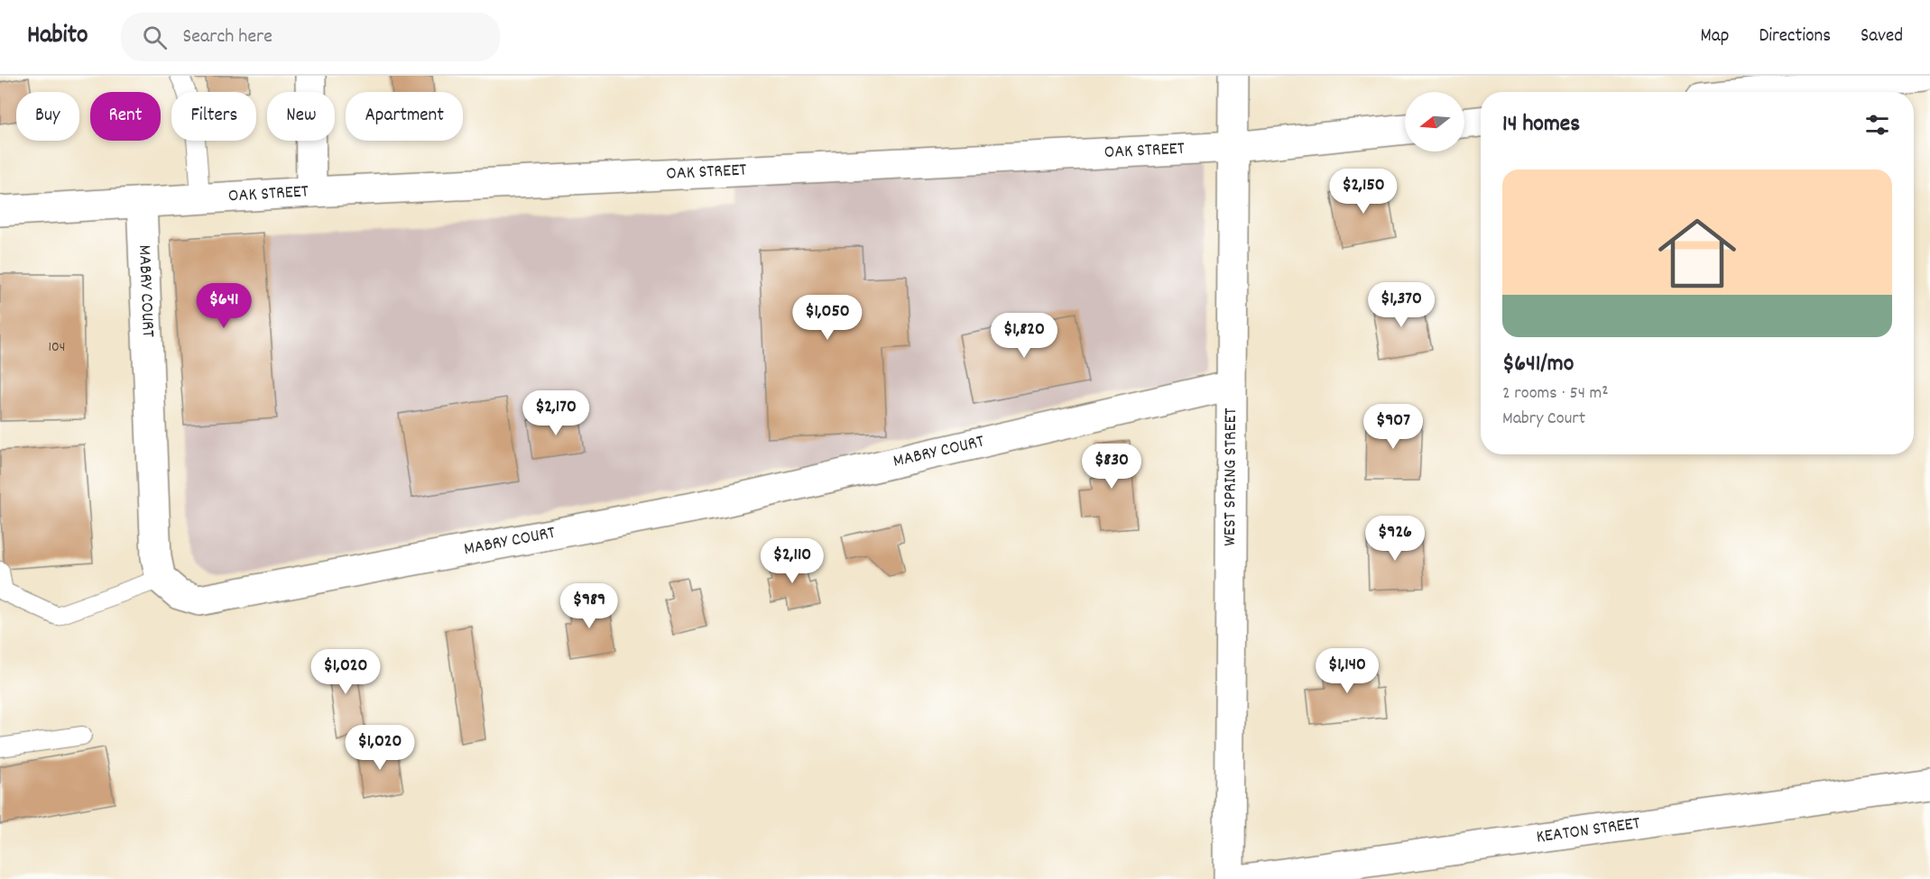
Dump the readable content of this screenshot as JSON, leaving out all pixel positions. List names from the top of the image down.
{
  "streets": {
    "street": [
      "OAK STREET",
      "MABRY COURT",
      "WEST SPRING STREET",
      "KEATON STREET"
    ]
  },
  "crossings": [
    ["OAK STREET", "MABRY COURT"],
    ["OAK STREET", "WEST SPRING STREET"],
    ["MABRY COURT", "WEST SPRING STREET"]
  ],
  "house_numbers": ["104"],
  "north": "left",
  "page": {
    "header": "Habito",
    "search": "Search here",
    "nav": ["Map", "Directions", "Saved"],
    "chip": [
      "Buy",
      "Rent",
      "Filters",
      "New",
      "Apartment"
    ],
    "heading": "14 homes",
    "list": [
      {
        "name": "$641/mo",
        "note": "2 rooms · 54 m² · Mabry Court"
      }
    ],
    "price": [
      "$2,150",
      "$1,370",
      "$641",
      "$1,050",
      "$1,820",
      "$2,170",
      "$907",
      "$830",
      "$926",
      "$2,110",
      "$989",
      "$1,140",
      "$1,020",
      "$1,020"
    ]
  }
}
